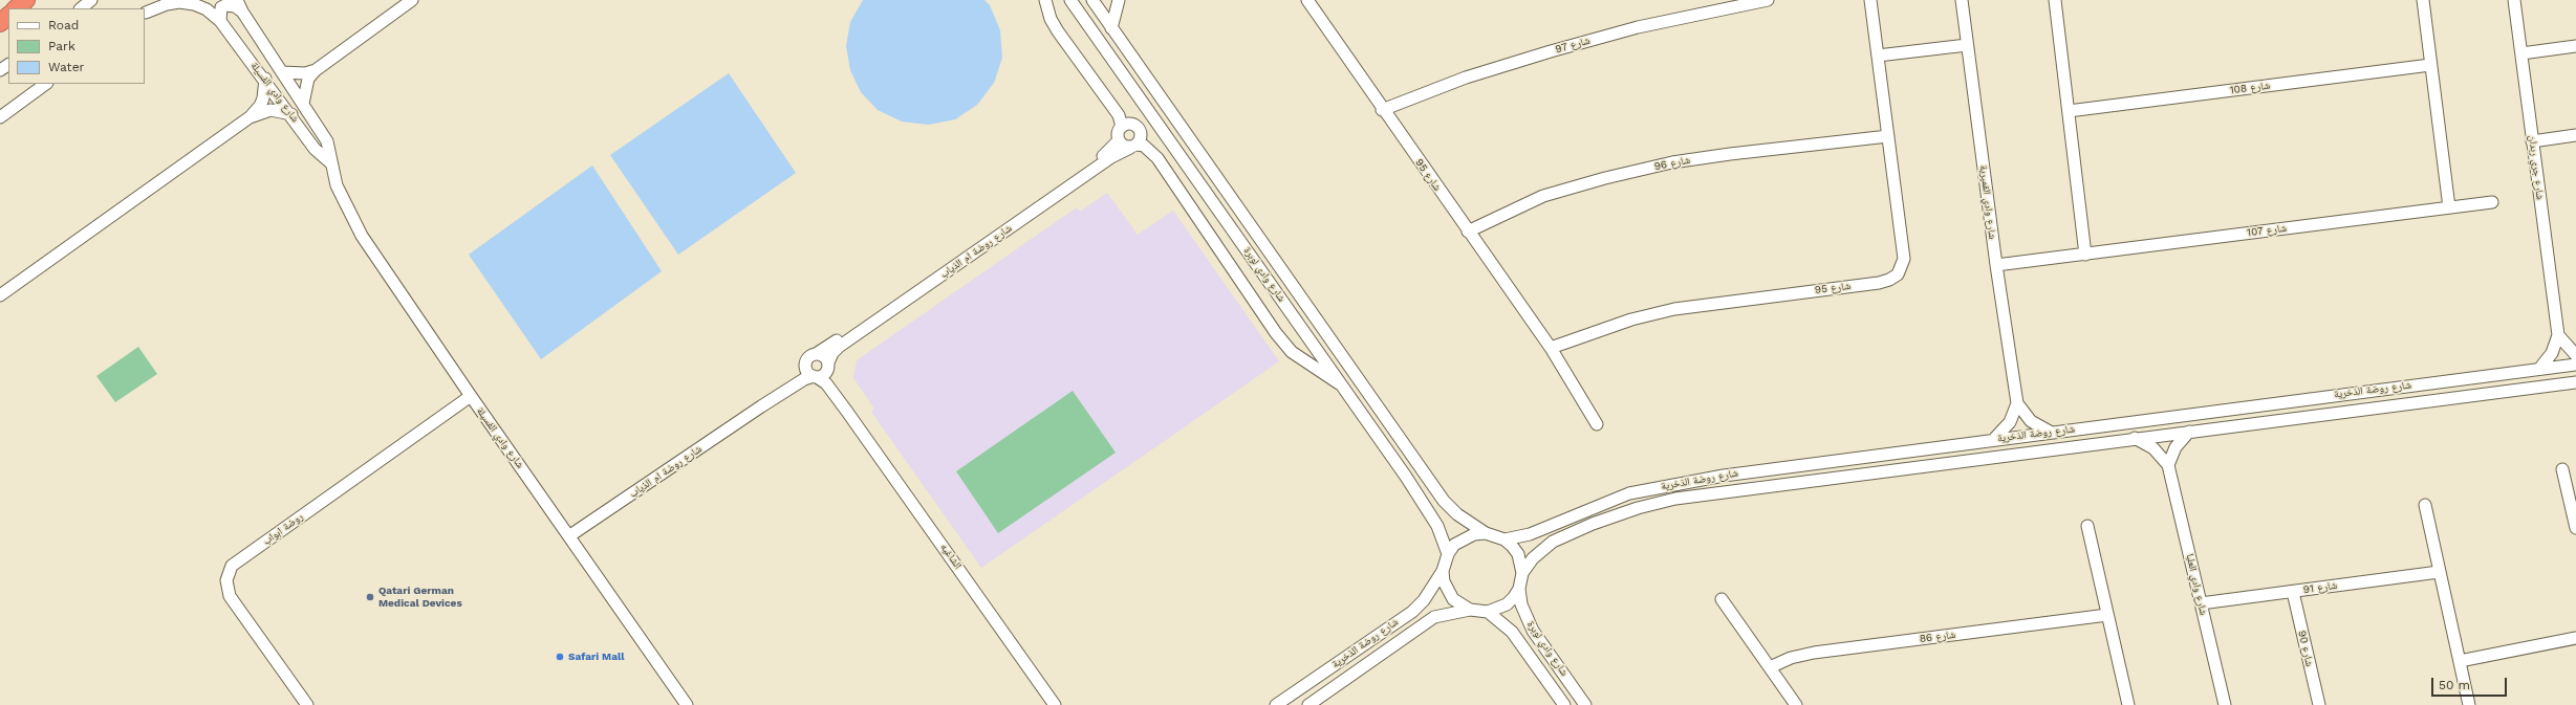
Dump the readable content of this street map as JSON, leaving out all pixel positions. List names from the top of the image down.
{
  "streets": {
    "street": [
      "شارع 97",
      "شارع 108",
      "شارع وادي الفسيلة",
      "شارع 96",
      "شارع جري ربدان",
      "شارع 95",
      "شارع وادي القميرية",
      "شارع 107",
      "شارع روضة ام الذياب",
      "شارع وادي لوبرة",
      "شارع روضة الذخرية",
      "روضة ابواب",
      "الشاغيه",
      "شارع وادي العلبا",
      "شارع 91",
      "شارع 86",
      "شارع 90"
    ]
  },
  "crossings": [
    ["شارع 97", "شارع 95"],
    ["شارع وادي الفسيلة", "شارع روضة ام الذياب"],
    ["شارع وادي الفسيلة", "روضة ابواب"],
    ["شارع 96", "شارع 95"],
    ["شارع جري ربدان", "شارع روضة الذخرية"],
    ["شارع وادي القميرية", "شارع 107"],
    ["شارع وادي القميرية", "شارع روضة الذخرية"],
    ["شارع روضة ام الذياب", "الشاغيه"],
    ["شارع وادي لوبرة", "شارع روضة الذخرية"],
    ["شارع روضة الذخرية", "شارع وادي العلبا"],
    ["شارع وادي العلبا", "شارع 91"],
    ["شارع 91", "شارع 90"]
  ],
  "places": ["Qatari German Medical Devices", "Safari Mall"],
  "legend": ["Road", "Park", "Water"],
  "scale_bar": "50 m"
}
